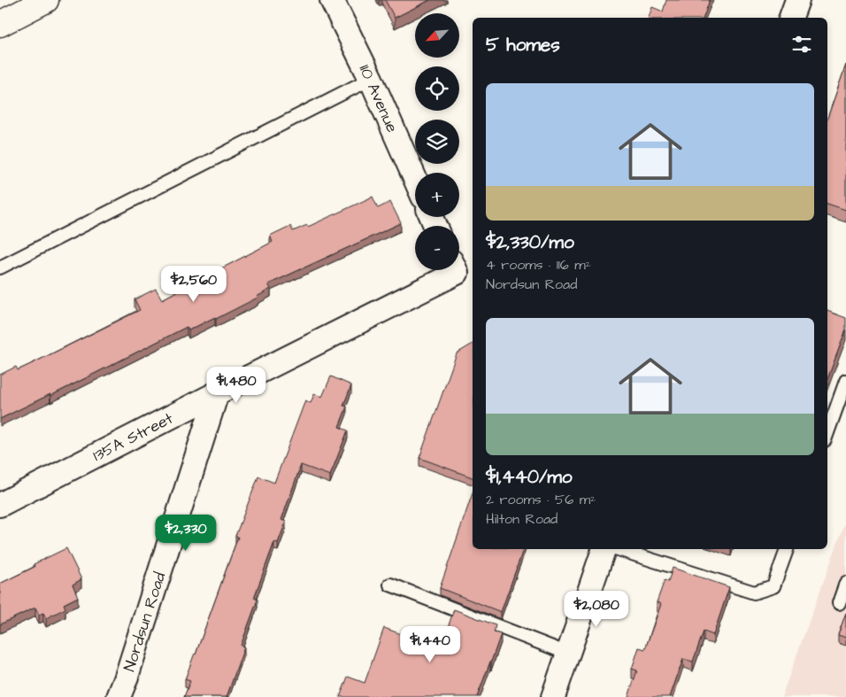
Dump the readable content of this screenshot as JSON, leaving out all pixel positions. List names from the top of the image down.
{
  "streets": {
    "street": ["110 Avenue", "135A Street", "Nordsun Road"]
  },
  "crossings": [
    ["135A Street", "Nordsun Road"]
  ],
  "north": "bottom left",
  "page": {
    "map_buttons": ["+", "−"],
    "heading": "5 homes",
    "list": [
      {
        "name": "$2,330/mo",
        "note": "4 rooms · 116 m² · Nordsun Road"
      },
      {
        "name": "$1,440/mo",
        "note": "2 rooms · 56 m² · Hilton Road"
      }
    ],
    "price": [
      "$2,560",
      "$1,480",
      "$2,330",
      "$2,080",
      "$1,440"
    ]
  }
}
